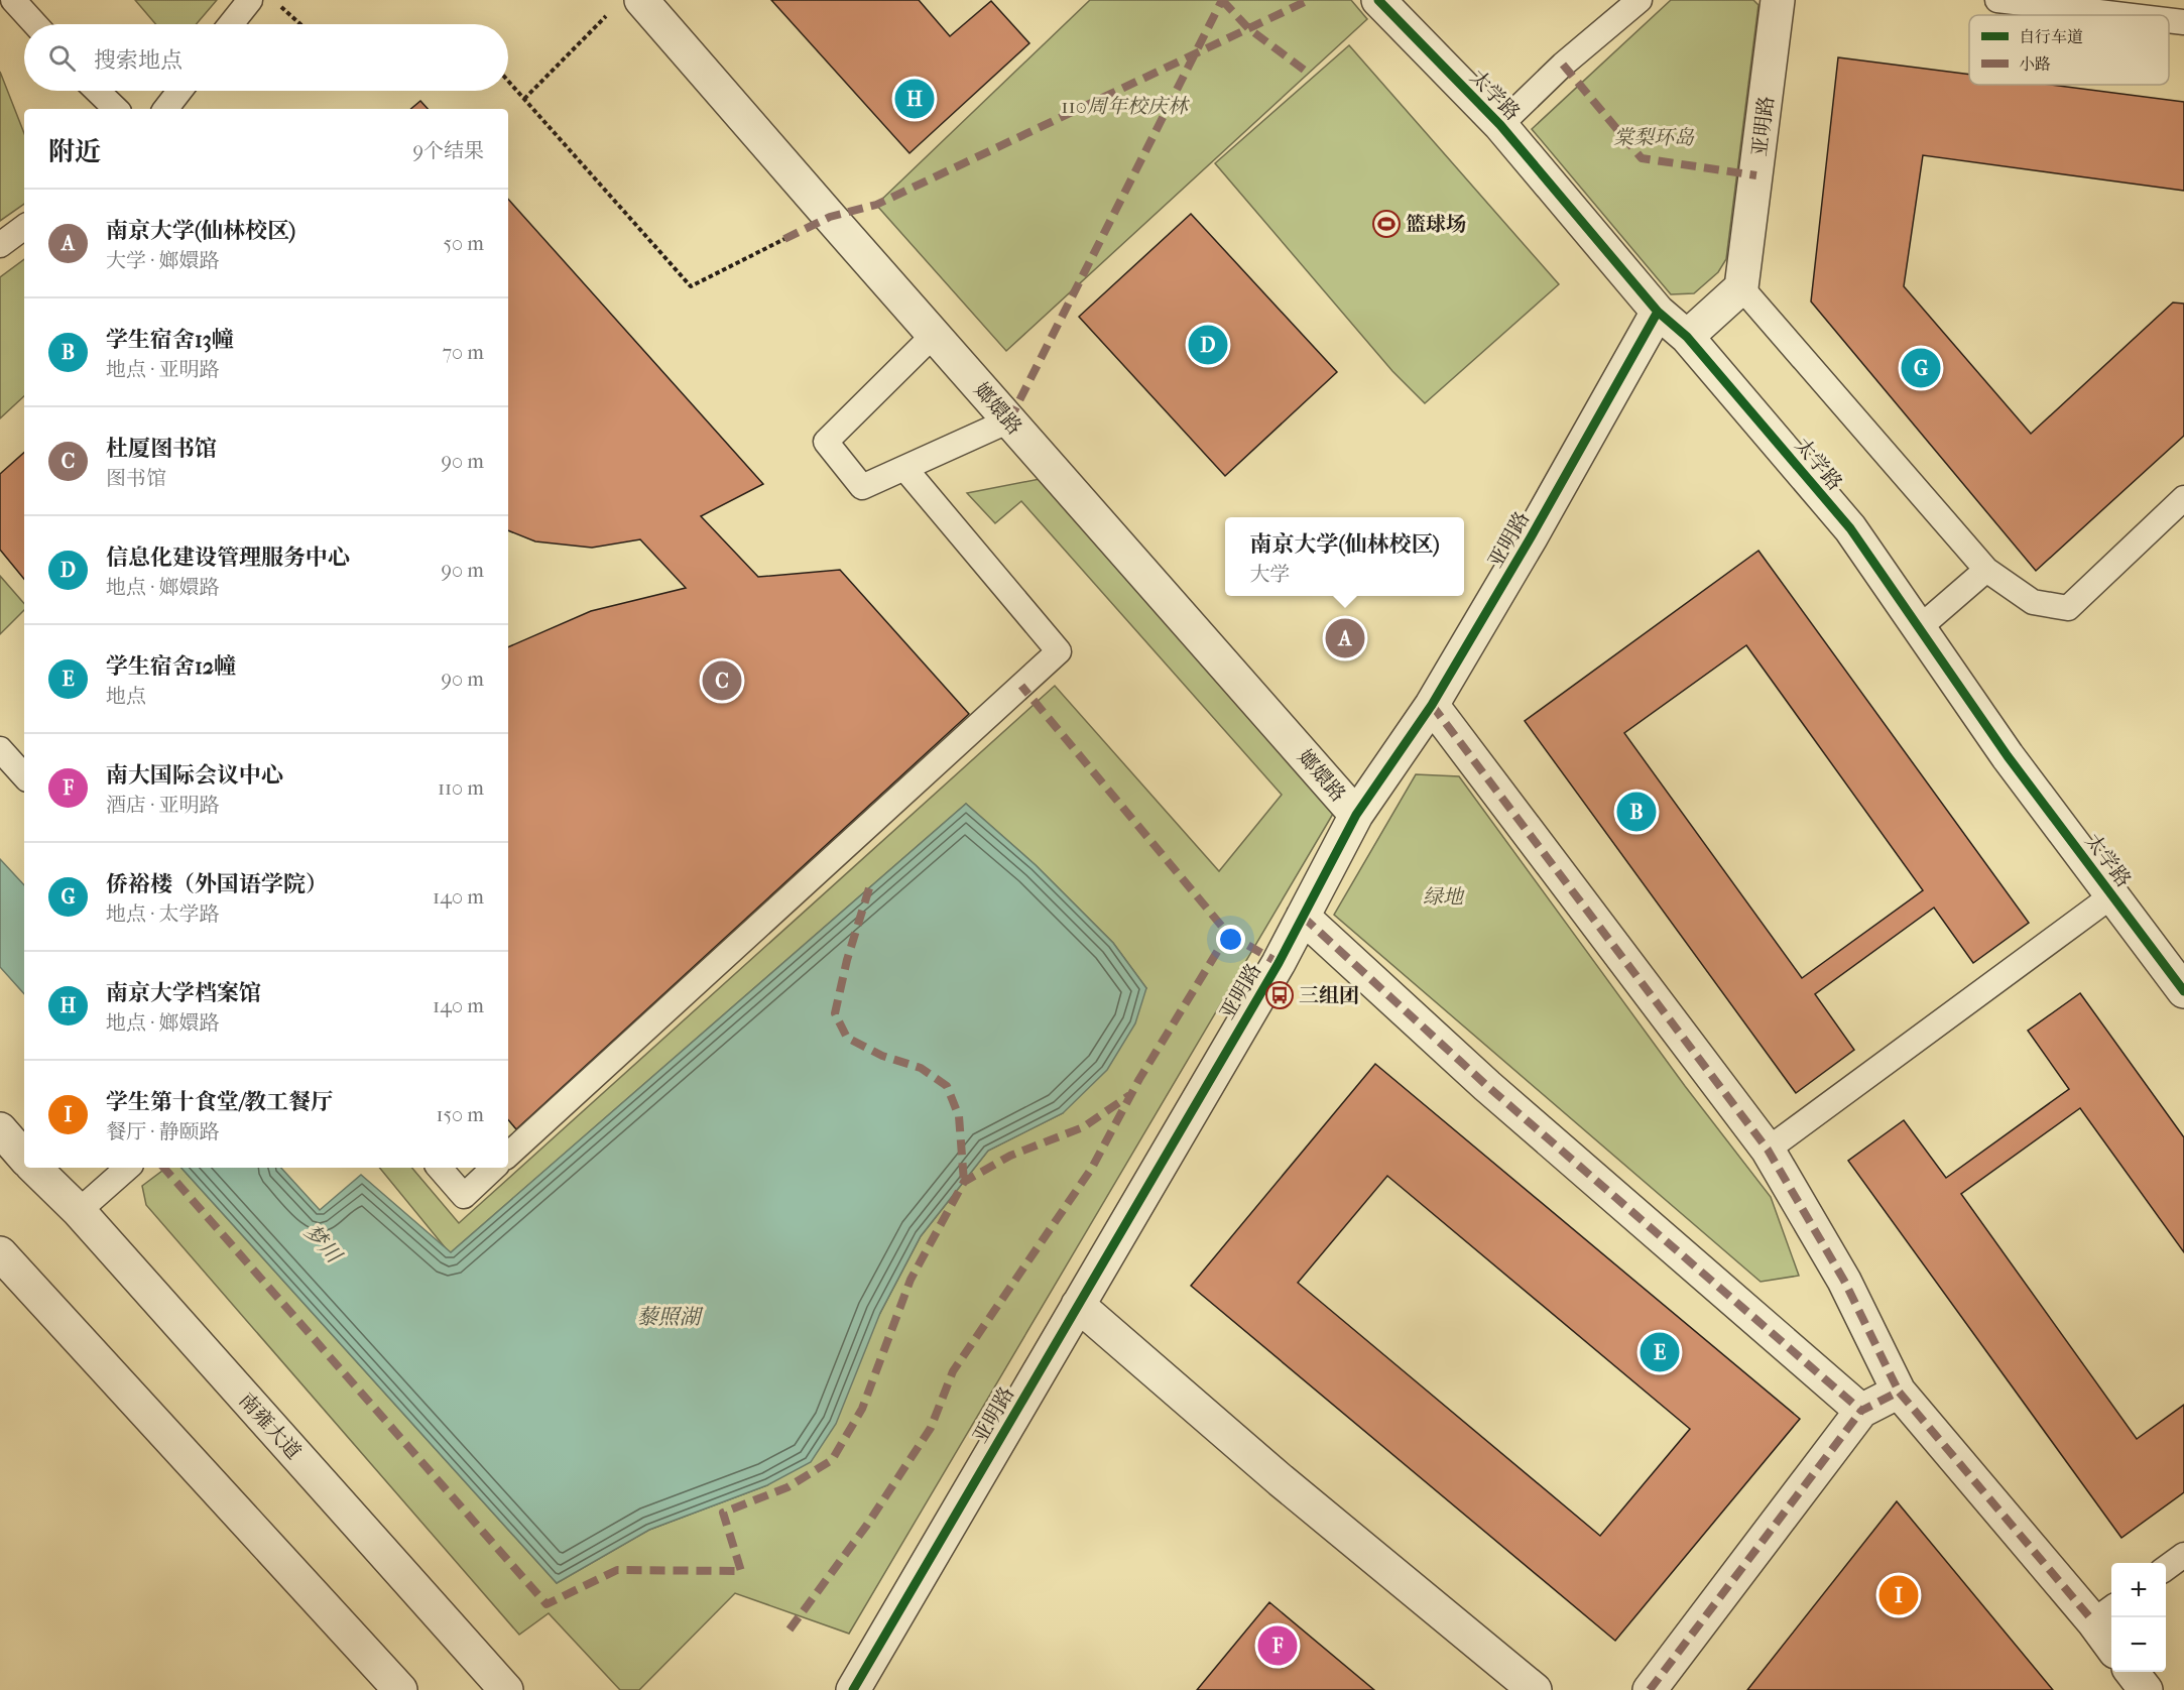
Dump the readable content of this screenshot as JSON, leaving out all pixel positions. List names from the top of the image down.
{
  "streets": {
    "street": [
      "太学路",
      "亚明路",
      "嫏嬛路",
      "南雍大道"
    ]
  },
  "crossings": [
    ["太学路", "亚明路"],
    ["亚明路", "嫏嬛路"]
  ],
  "water": ["梦川", "藜照湖"],
  "parks": ["110周年校庆林", "棠梨环岛", "绿地"],
  "places": {
    "sports": ["篮球场"],
    "bus stop": ["三组团"]
  },
  "legend": ["自行车道", "小路"],
  "page": {
    "search": "搜索地点",
    "pins": [
      "H",
      "D",
      "G",
      "A",
      "C",
      "B",
      "E",
      "I",
      "F"
    ],
    "heading": ["附近", "9个结果"],
    "list": [
      {
        "mark": "A",
        "name": "南京大学(仙林校区)",
        "note": "大学 · 嫏嬛路",
        "value": "50 m"
      },
      {
        "mark": "B",
        "name": "学生宿舍13幢",
        "note": "地点 · 亚明路",
        "value": "70 m"
      },
      {
        "mark": "C",
        "name": "杜厦图书馆",
        "note": "图书馆",
        "value": "90 m"
      },
      {
        "mark": "D",
        "name": "信息化建设管理服务中心",
        "note": "地点 · 嫏嬛路",
        "value": "90 m"
      },
      {
        "mark": "E",
        "name": "学生宿舍12幢",
        "note": "地点",
        "value": "90 m"
      },
      {
        "mark": "F",
        "name": "南大国际会议中心",
        "note": "酒店 · 亚明路",
        "value": "110 m"
      },
      {
        "mark": "G",
        "name": "侨裕楼（外国语学院）",
        "note": "地点 · 太学路",
        "value": "140 m"
      },
      {
        "mark": "H",
        "name": "南京大学档案馆",
        "note": "地点 · 嫏嬛路",
        "value": "140 m"
      },
      {
        "mark": "I",
        "name": "学生第十食堂/教工餐厅",
        "note": "餐厅 · 静颐路",
        "value": "150 m"
      }
    ],
    "popup": ["南京大学(仙林校区)", "大学"],
    "map_buttons": ["+", "−"]
  }
}
